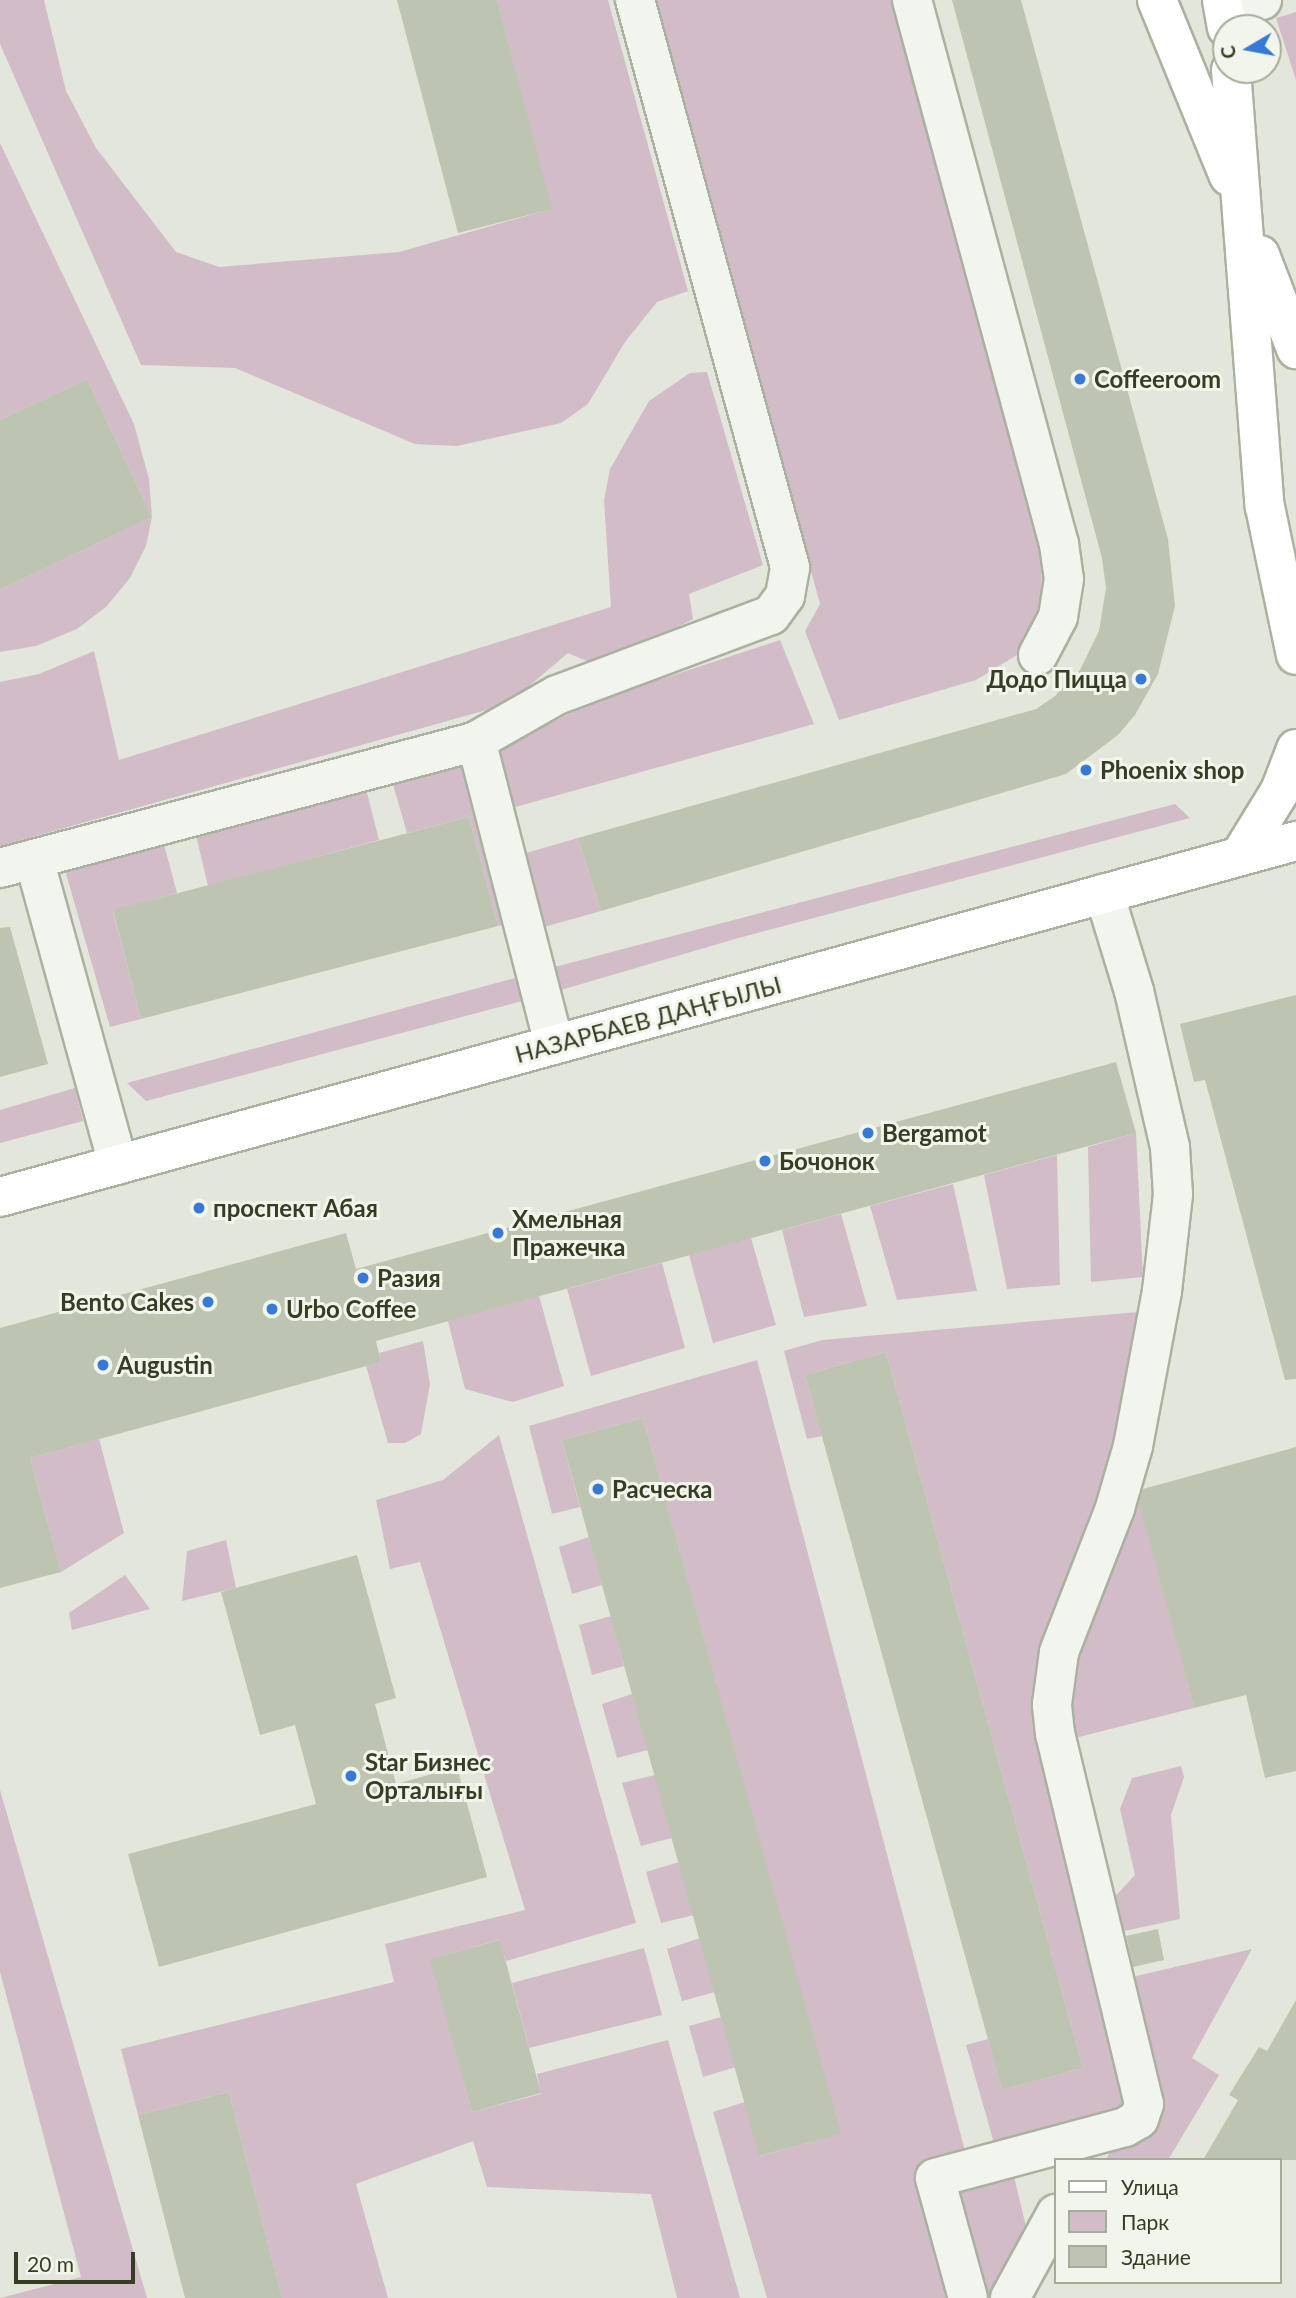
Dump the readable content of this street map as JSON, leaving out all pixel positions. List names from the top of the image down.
{
  "streets": {
    "main road": ["НАЗАРБАЕВ ДАҢҒЫЛЫ"]
  },
  "places": [
    "Coffeeroom",
    "Додо Пицца",
    "Phoenix shop",
    "Bergamot",
    "Бочонок",
    "проспект Абая",
    "Хмельная Пражечка",
    "Разия",
    "Bento Cakes",
    "Urbo Coffee",
    "Augustin",
    "Расческа",
    "Star Бизнес Орталығы"
  ],
  "legend": ["Улица", "Парк", "Здание"],
  "scale_bar": "20 m",
  "north": "left"
}
